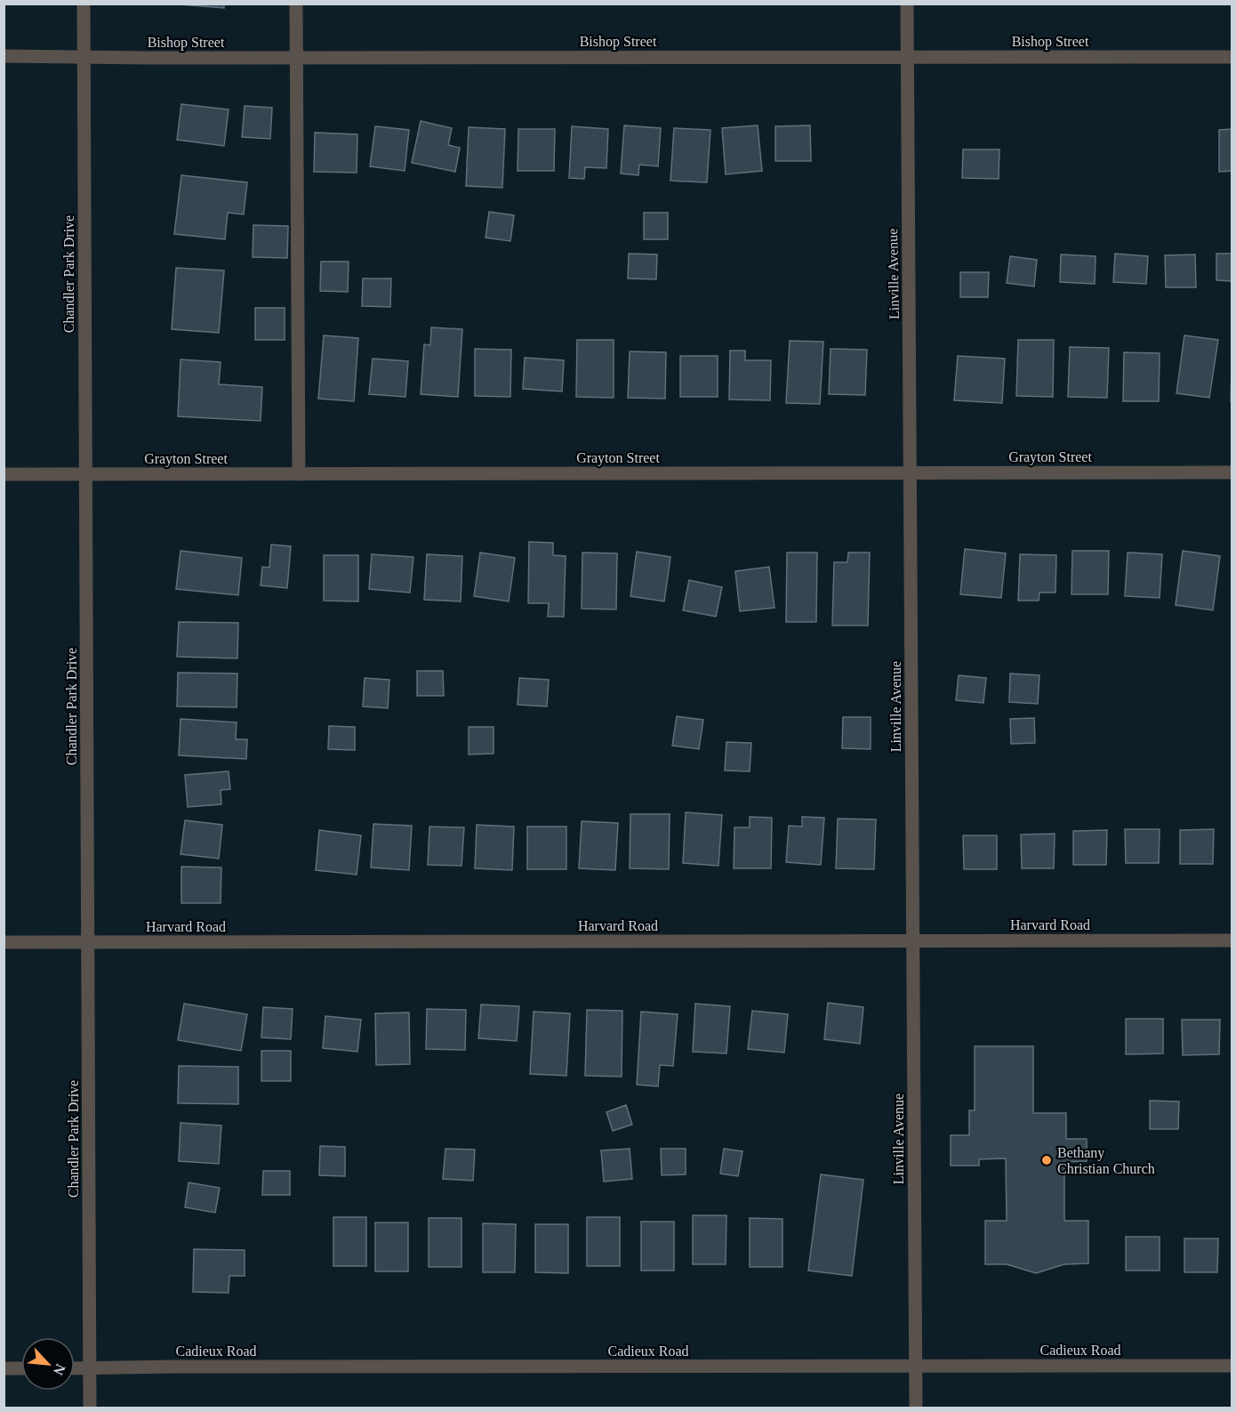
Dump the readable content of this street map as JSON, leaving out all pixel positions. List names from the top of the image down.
{
  "streets": {
    "street": [
      "Bishop Street",
      "Chandler Park Drive",
      "Linville Avenue",
      "Grayton Street",
      "Harvard Road",
      "Cadieux Road"
    ]
  },
  "crossings": [
    ["Bishop Street", "Chandler Park Drive"],
    ["Bishop Street", "Linville Avenue"],
    ["Chandler Park Drive", "Grayton Street"],
    ["Chandler Park Drive", "Harvard Road"],
    ["Chandler Park Drive", "Cadieux Road"],
    ["Linville Avenue", "Grayton Street"],
    ["Linville Avenue", "Harvard Road"],
    ["Linville Avenue", "Cadieux Road"]
  ],
  "places": ["Bethany Christian Church"],
  "north": "bottom right"
}
